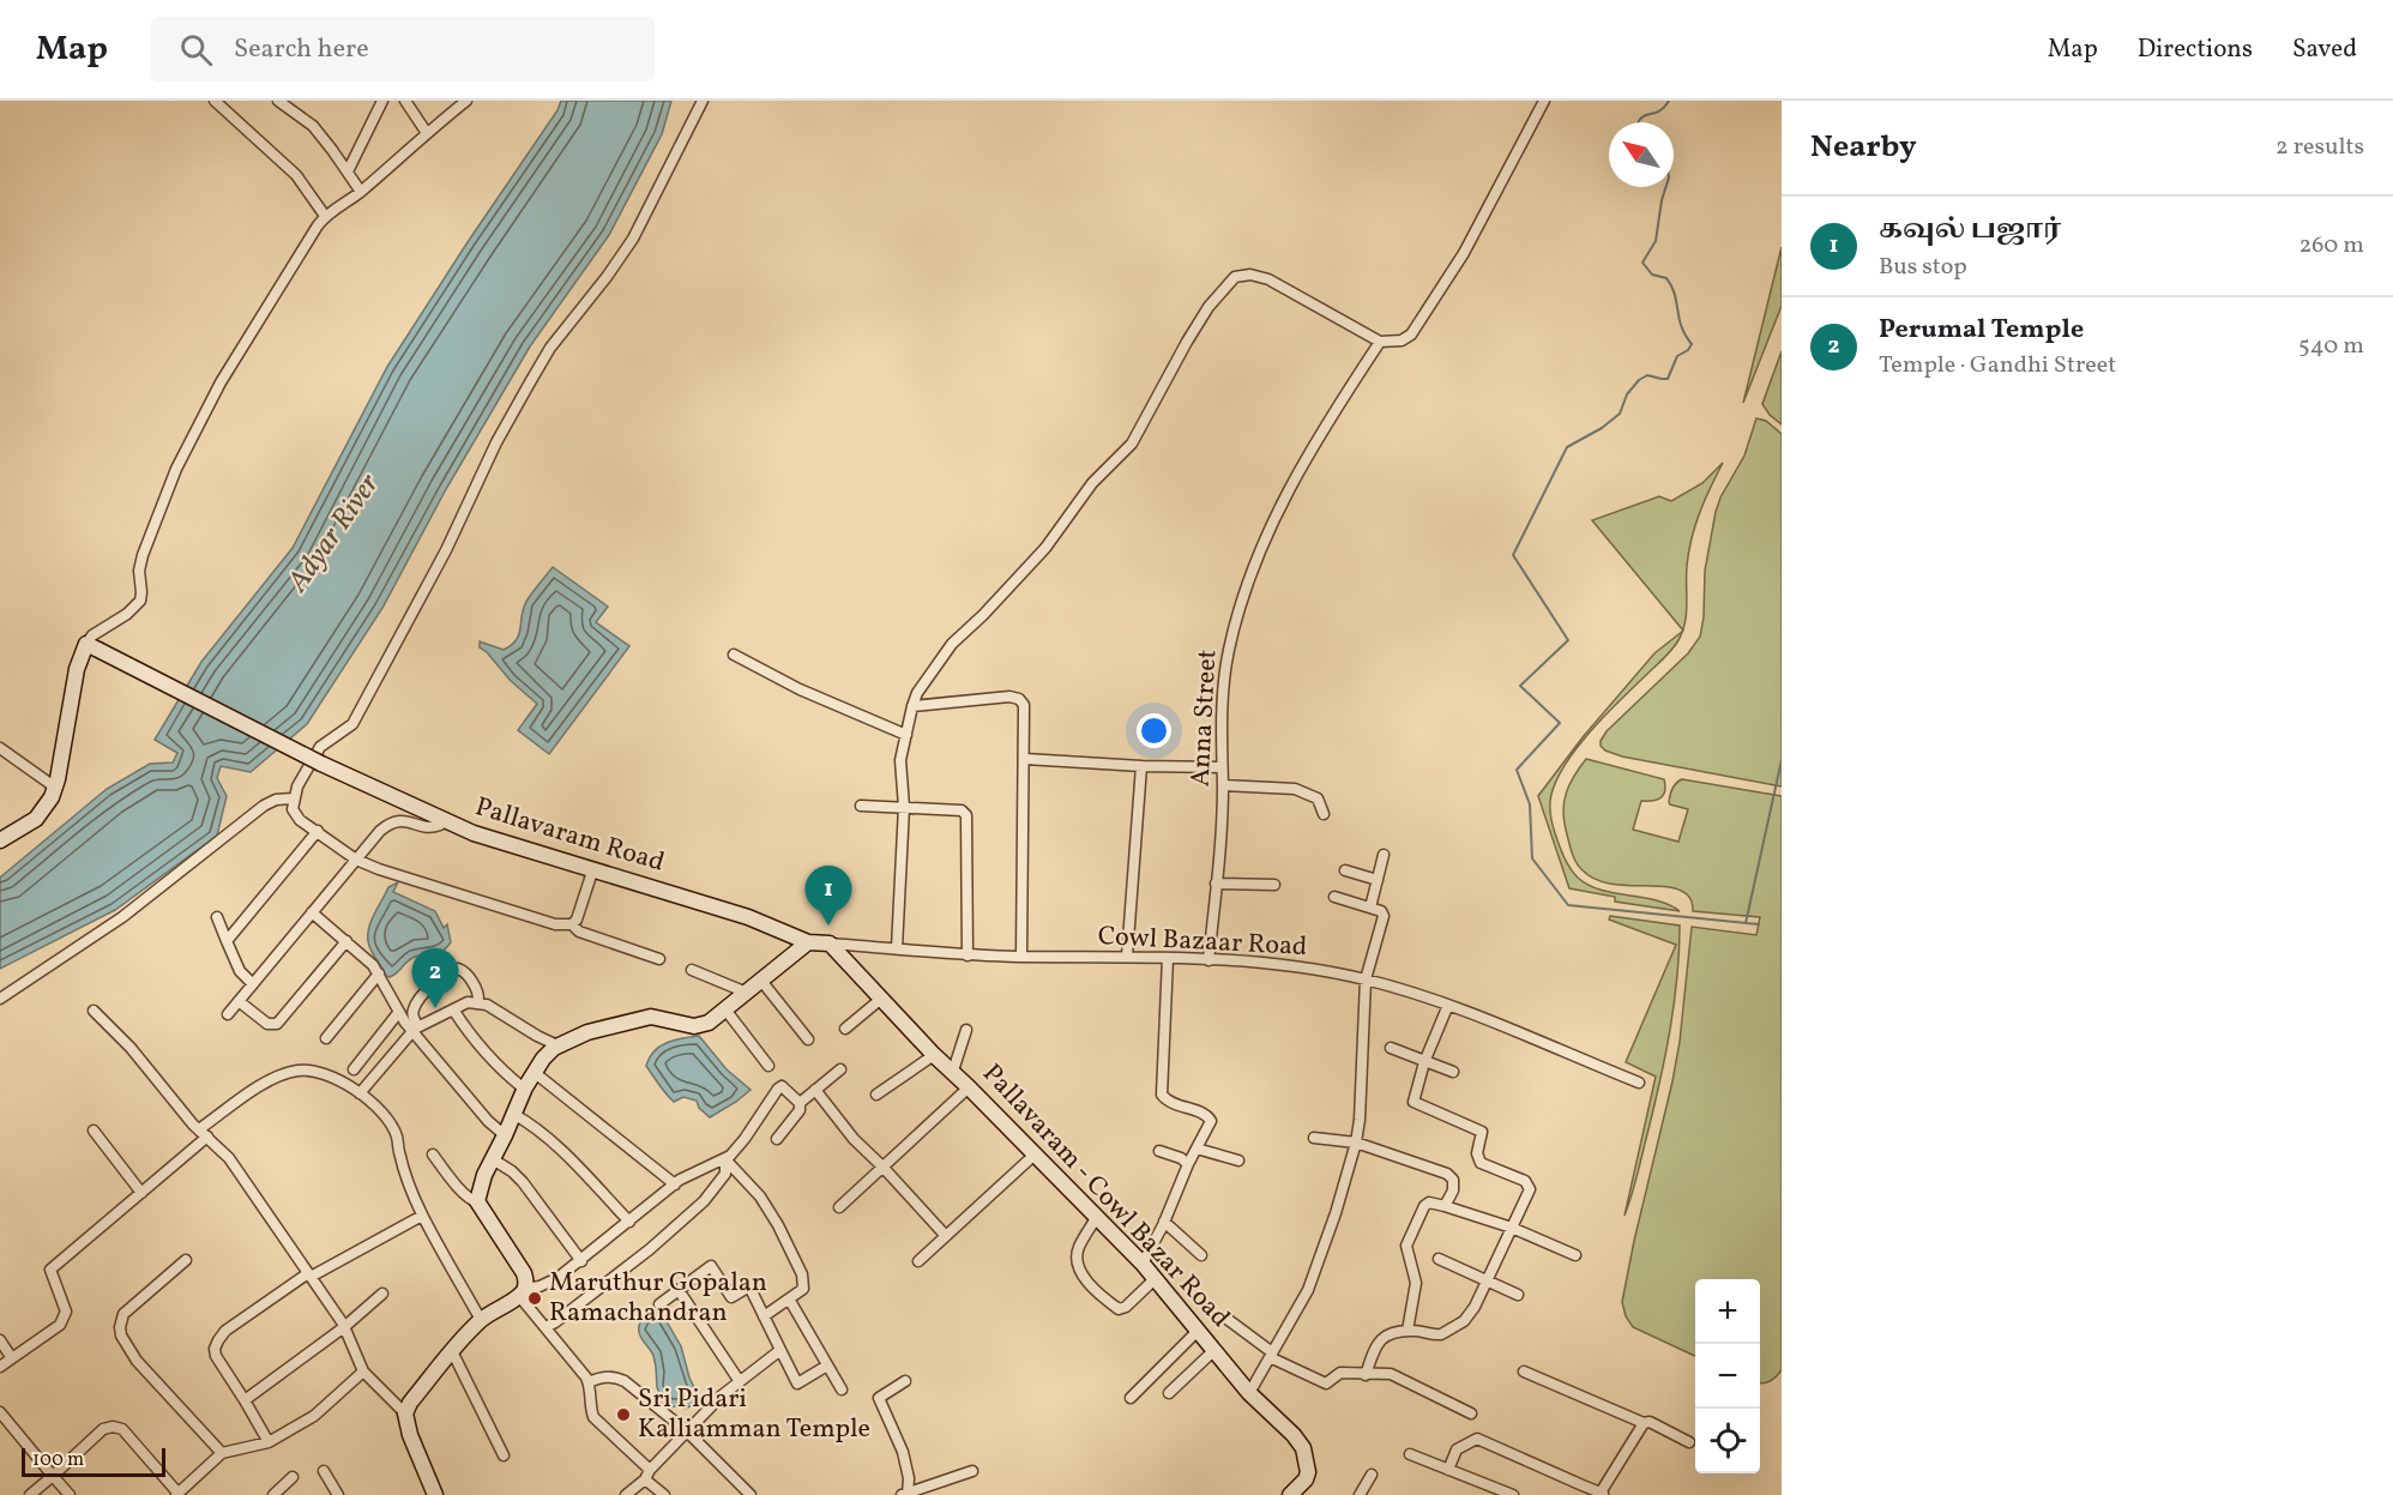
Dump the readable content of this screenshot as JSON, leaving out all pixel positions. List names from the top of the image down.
{
  "streets": {
    "street": [
      "Anna Street",
      "Pallavaram Road",
      "Cowl Bazaar Road",
      "Pallavaram - Cowl Bazar Road"
    ]
  },
  "crossings": [
    ["Anna Street", "Cowl Bazaar Road"],
    ["Pallavaram Road", "Cowl Bazaar Road"],
    ["Pallavaram Road", "Pallavaram - Cowl Bazar Road"],
    ["Cowl Bazaar Road", "Pallavaram - Cowl Bazar Road"]
  ],
  "water": ["Adyar River"],
  "places": ["Maruthur Gopalan Ramachandran", "Sri Pidari Kalliamman Temple"],
  "scale_bar": "100 m",
  "north": "top left",
  "page": {
    "header": "Map",
    "search": "Search here",
    "nav": ["Map", "Directions", "Saved"],
    "heading": ["Nearby", "2 results"],
    "list": [
      {
        "mark": "1",
        "name": "கவுல் பஜார்",
        "note": "Bus stop",
        "value": "260 m"
      },
      {
        "mark": "2",
        "name": "Perumal Temple",
        "note": "Temple · Gandhi Street",
        "value": "540 m"
      }
    ],
    "pins": ["1", "2"],
    "map_buttons": ["+", "−"],
    "scale": "100 m"
  }
}
